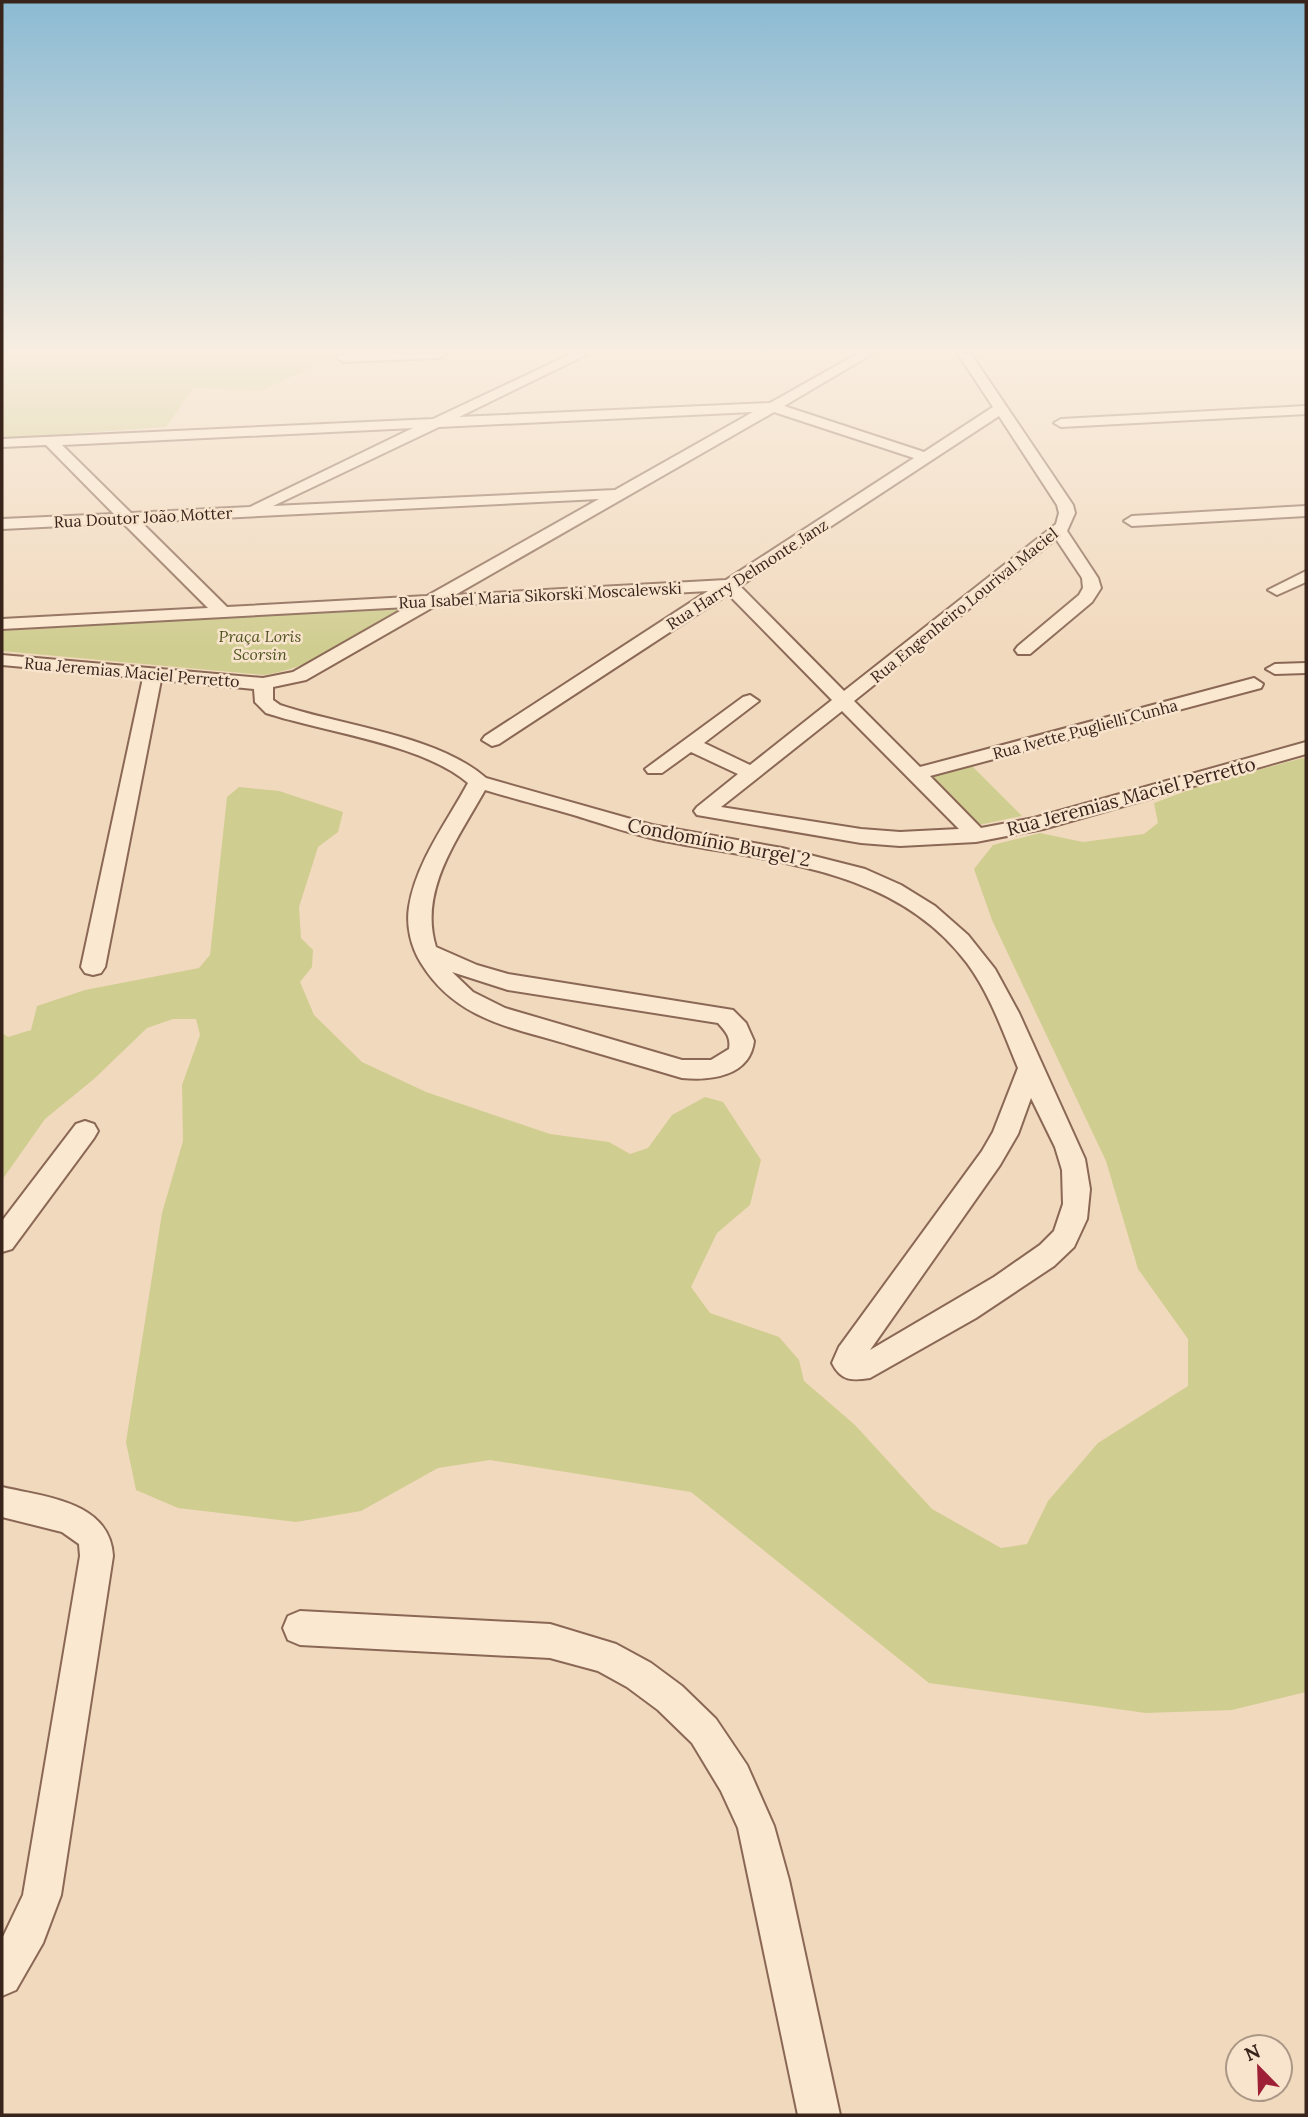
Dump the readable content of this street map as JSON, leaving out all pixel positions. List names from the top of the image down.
{
  "streets": {
    "street": [
      "Rua Doutor João Motter",
      "Rua Harry Delmonte Janz",
      "Rua Isabel Maria Sikorski Moscalewski",
      "Rua Engenheiro Lourival Maciel",
      "Rua Jeremias Maciel Perretto",
      "Rua Ivette Puglielli Cunha",
      "Condomínio Burgel 2"
    ]
  },
  "crossings": [
    ["Rua Doutor João Motter", "Rua Jeremias Maciel Perretto"],
    ["Rua Harry Delmonte Janz", "Rua Isabel Maria Sikorski Moscalewski"],
    ["Rua Isabel Maria Sikorski Moscalewski", "Rua Jeremias Maciel Perretto"],
    ["Rua Engenheiro Lourival Maciel", "Rua Jeremias Maciel Perretto"],
    ["Rua Jeremias Maciel Perretto", "Condomínio Burgel 2"]
  ],
  "parks": ["Praça Loris Scorsin"],
  "north": "top left"
}
